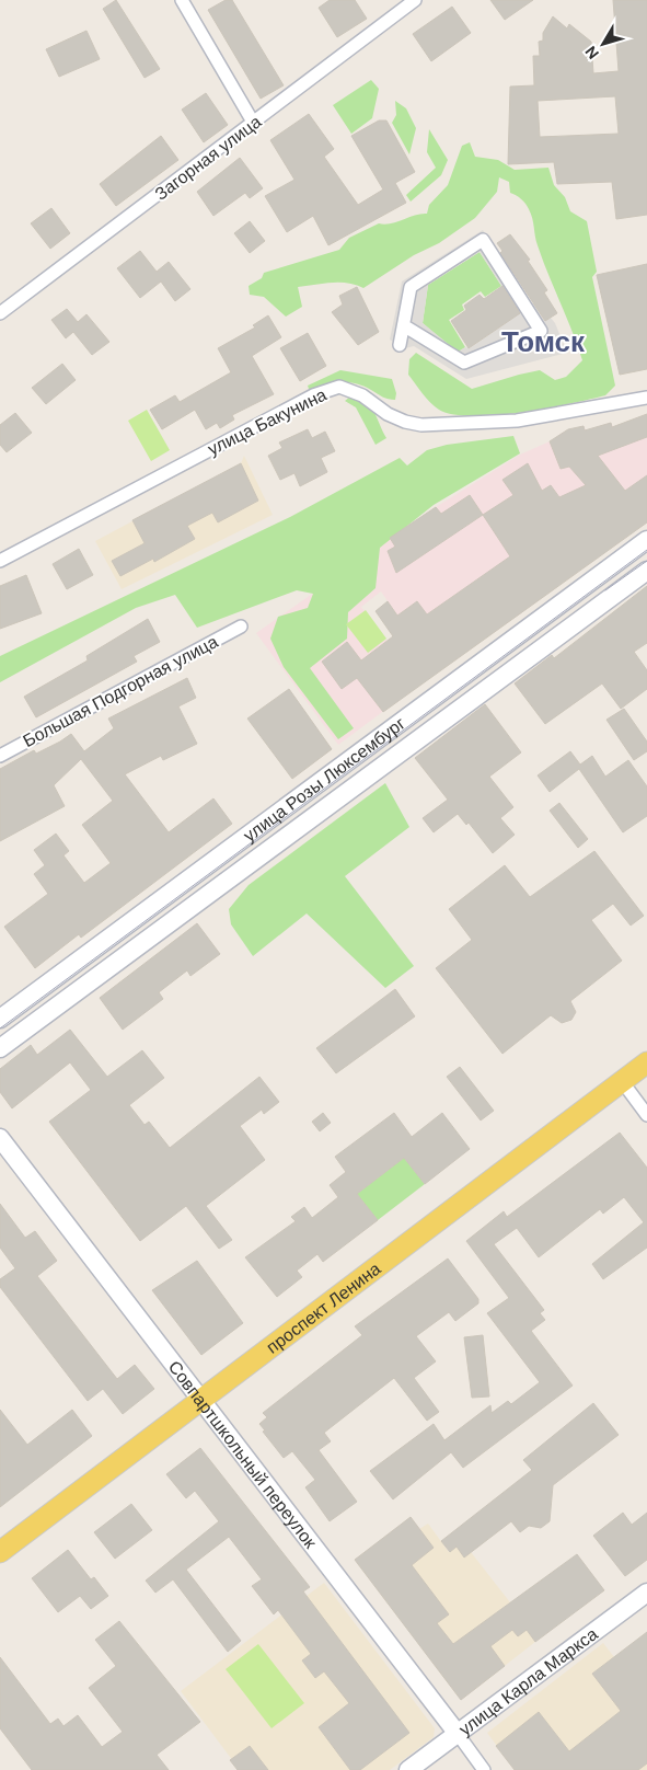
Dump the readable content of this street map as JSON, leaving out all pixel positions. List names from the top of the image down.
{
  "streets": {
    "main road": [
      "улица Розы Люксембург",
      "проспект Ленина",
      "Совпартшкольный переулок",
      "улица Карла Маркса"
    ],
    "street": ["Загорная улица", "улица Бакунина", "Большая Подгорная улица"]
  },
  "crossings": [
    ["проспект Ленина", "Совпартшкольный переулок"],
    ["Совпартшкольный переулок", "улица Карла Маркса"]
  ],
  "districts": ["Томск"],
  "north": "bottom left"
}
